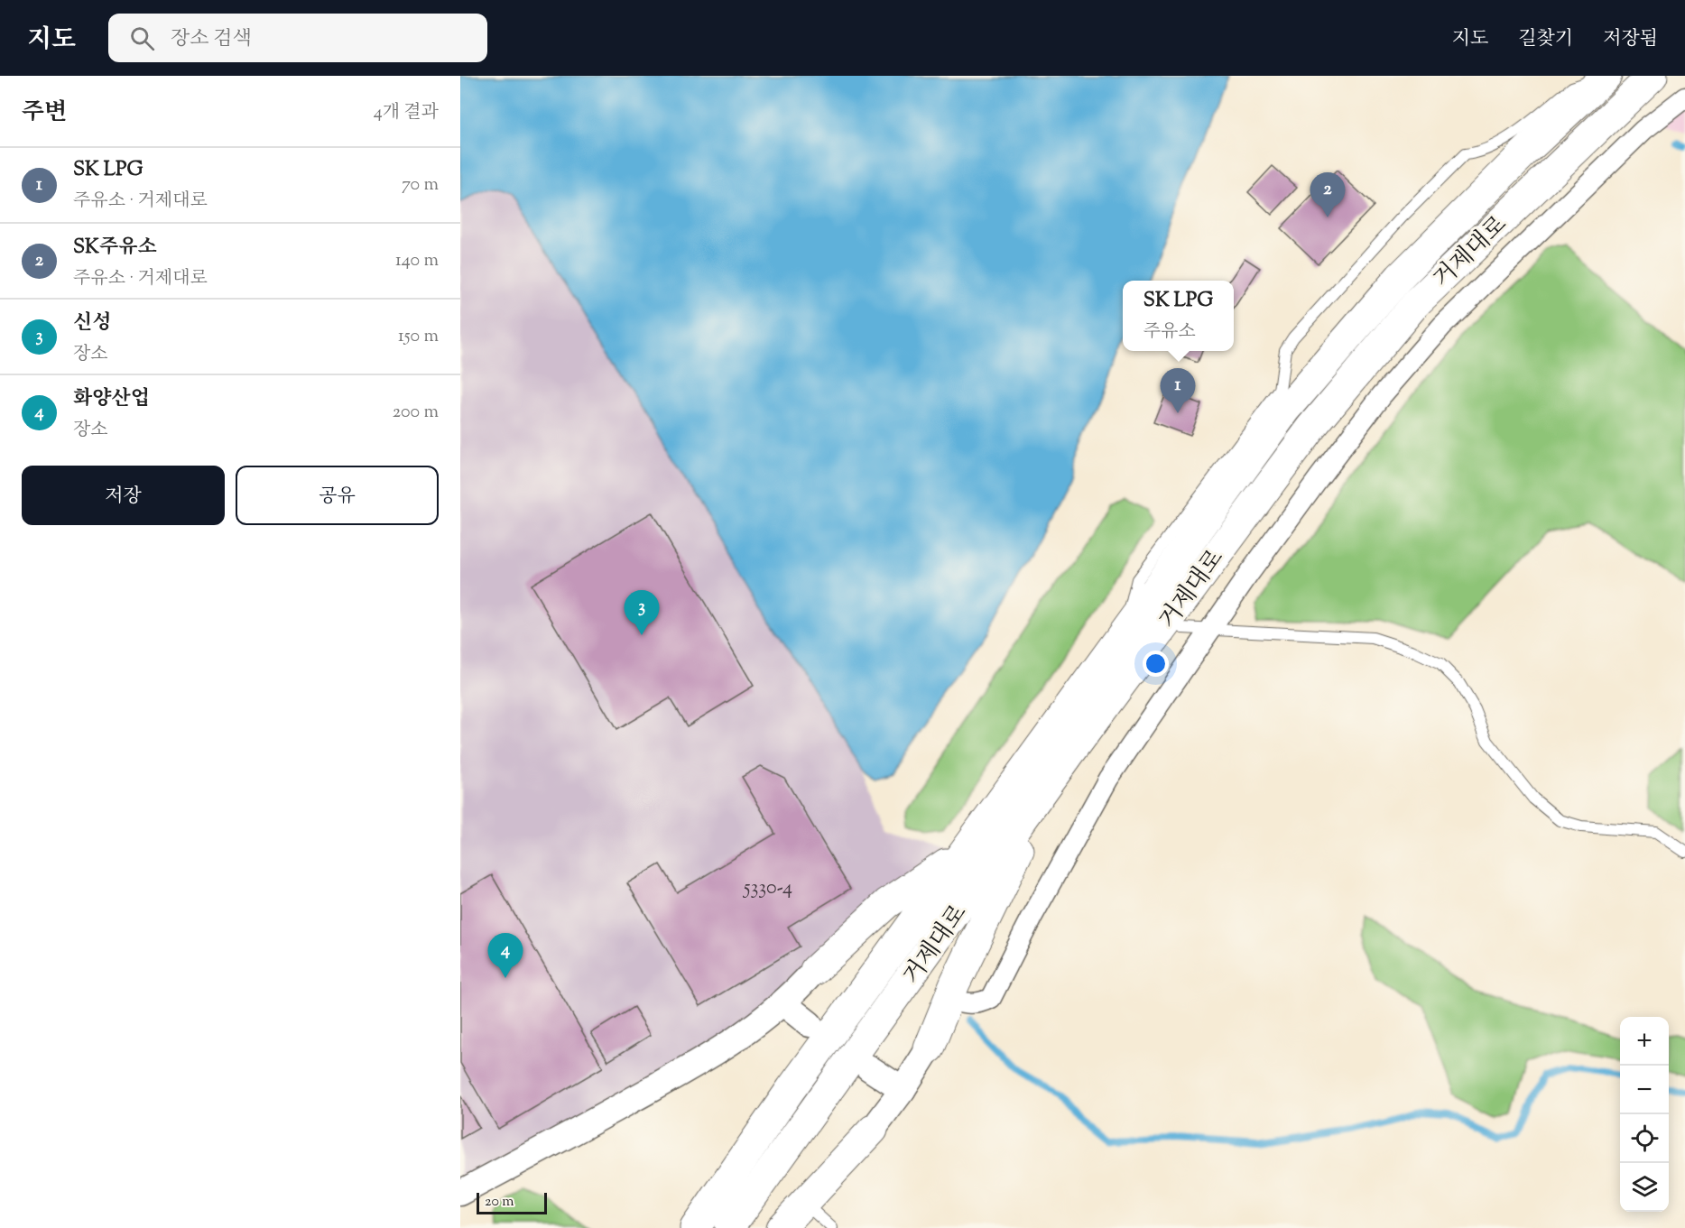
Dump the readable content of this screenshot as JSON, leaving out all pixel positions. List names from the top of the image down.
{
  "streets": {
    "highway": ["거제대로"]
  },
  "house_numbers": ["5330-4"],
  "scale_bar": "20 m",
  "page": {
    "header": "지도",
    "search": "장소 검색",
    "nav": ["지도", "길찾기", "저장됨"],
    "heading": ["주변", "4개 결과"],
    "list": [
      {
        "mark": "1",
        "name": "SK LPG",
        "note": "주유소 · 거제대로",
        "value": "70 m"
      },
      {
        "mark": "2",
        "name": "SK주유소",
        "note": "주유소 · 거제대로",
        "value": "140 m"
      },
      {
        "mark": "3",
        "name": "신성",
        "note": "장소",
        "value": "150 m"
      },
      {
        "mark": "4",
        "name": "화양산업",
        "note": "장소",
        "value": "200 m"
      }
    ],
    "pins": [
      "2",
      "1",
      "3",
      "4"
    ],
    "popup": ["SK LPG", "주유소"],
    "buttons": ["저장", "공유"],
    "map_buttons": ["+", "−"],
    "scale": "20 m"
  }
}
